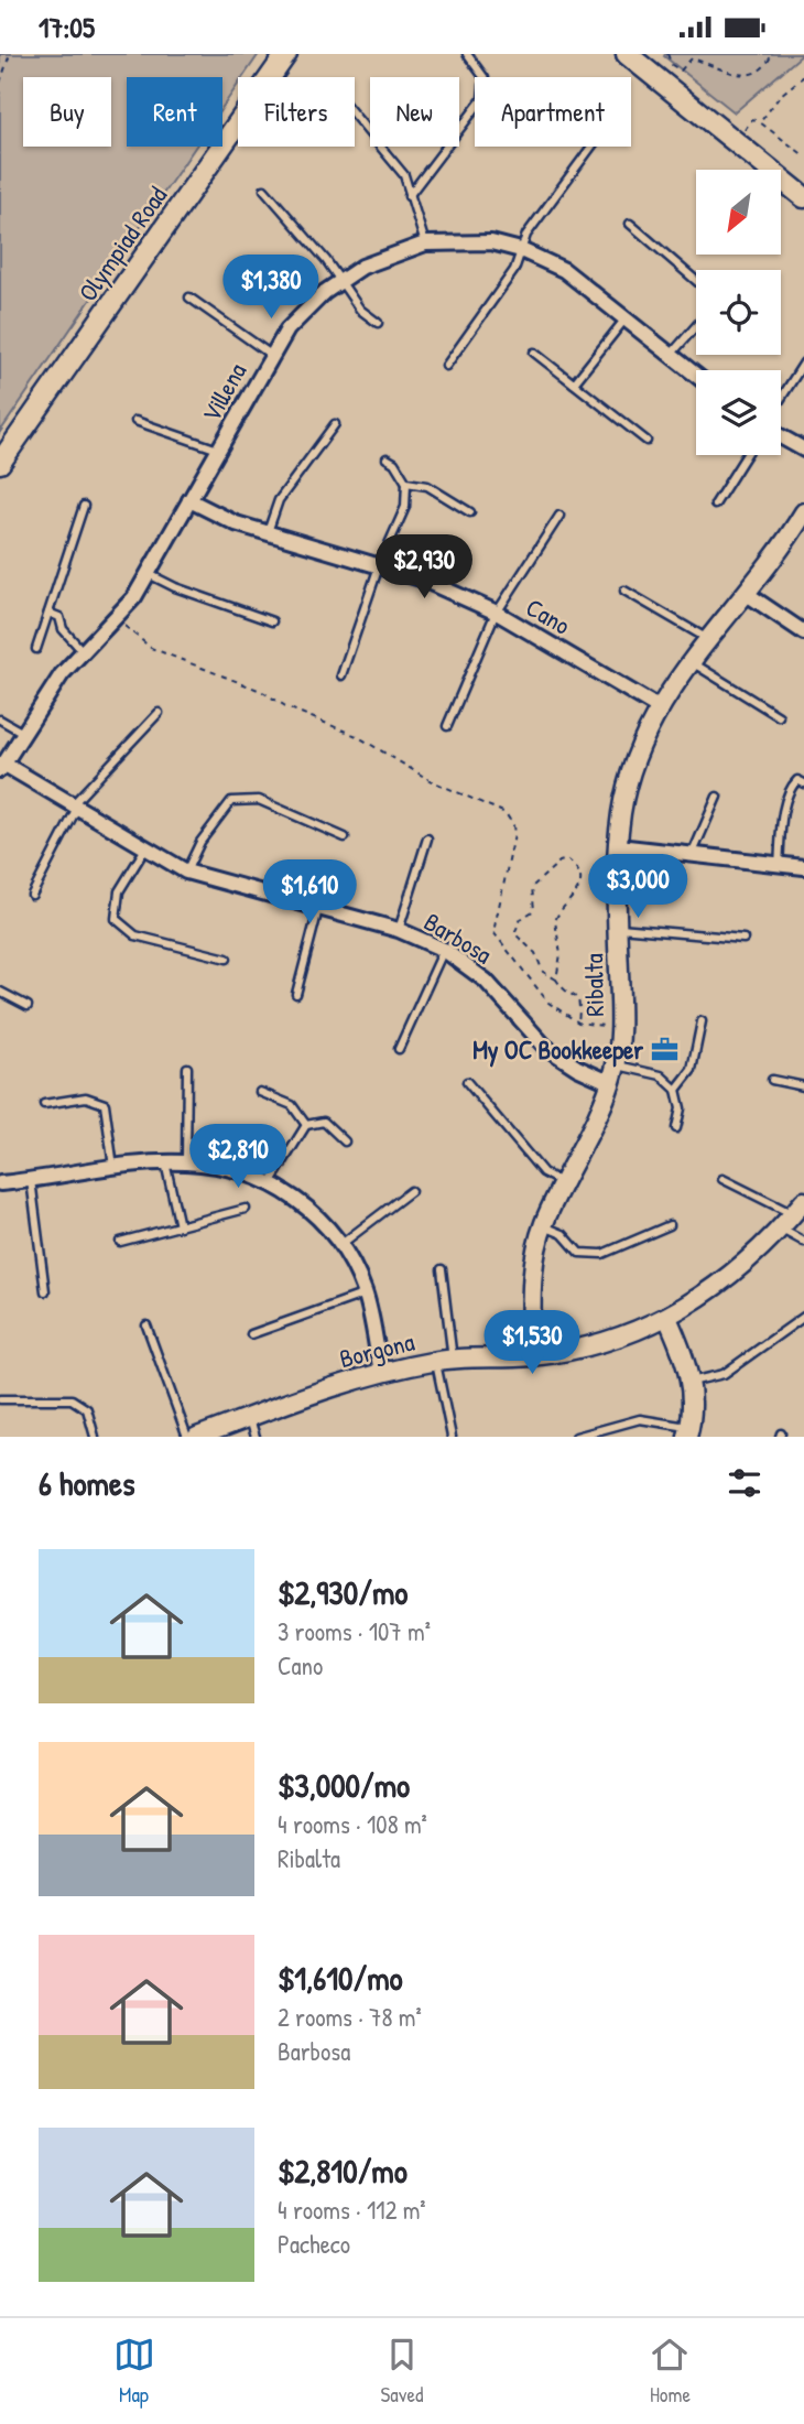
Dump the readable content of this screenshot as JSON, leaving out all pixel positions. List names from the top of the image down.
{
  "streets": {
    "main road": ["Olympiad Road"],
    "street": [
      "Villena",
      "Cano",
      "Barbosa",
      "Ribalta",
      "Borgona"
    ]
  },
  "crossings": [
    ["Villena", "Cano"],
    ["Villena", "Barbosa"],
    ["Cano", "Ribalta"],
    ["Barbosa", "Ribalta"],
    ["Ribalta", "Borgona"]
  ],
  "places": {
    "office": ["My OC Bookkeeper"]
  },
  "north": "bottom left",
  "page": {
    "status": "17:05",
    "chip": [
      "Buy",
      "Rent",
      "Filters",
      "New",
      "Apartment"
    ],
    "price": [
      "$1,380",
      "$2,930",
      "$3,000",
      "$1,610",
      "$2,810",
      "$1,530"
    ],
    "heading": "6 homes",
    "list": [
      {
        "name": "$2,930/mo",
        "note": "3 rooms · 107 m² · Cano"
      },
      {
        "name": "$3,000/mo",
        "note": "4 rooms · 108 m² · Ribalta"
      },
      {
        "name": "$1,610/mo",
        "note": "2 rooms · 78 m² · Barbosa"
      },
      {
        "name": "$2,810/mo",
        "note": "4 rooms · 112 m² · Pacheco"
      }
    ],
    "tabs": ["Map", "Saved", "Home"]
  }
}
